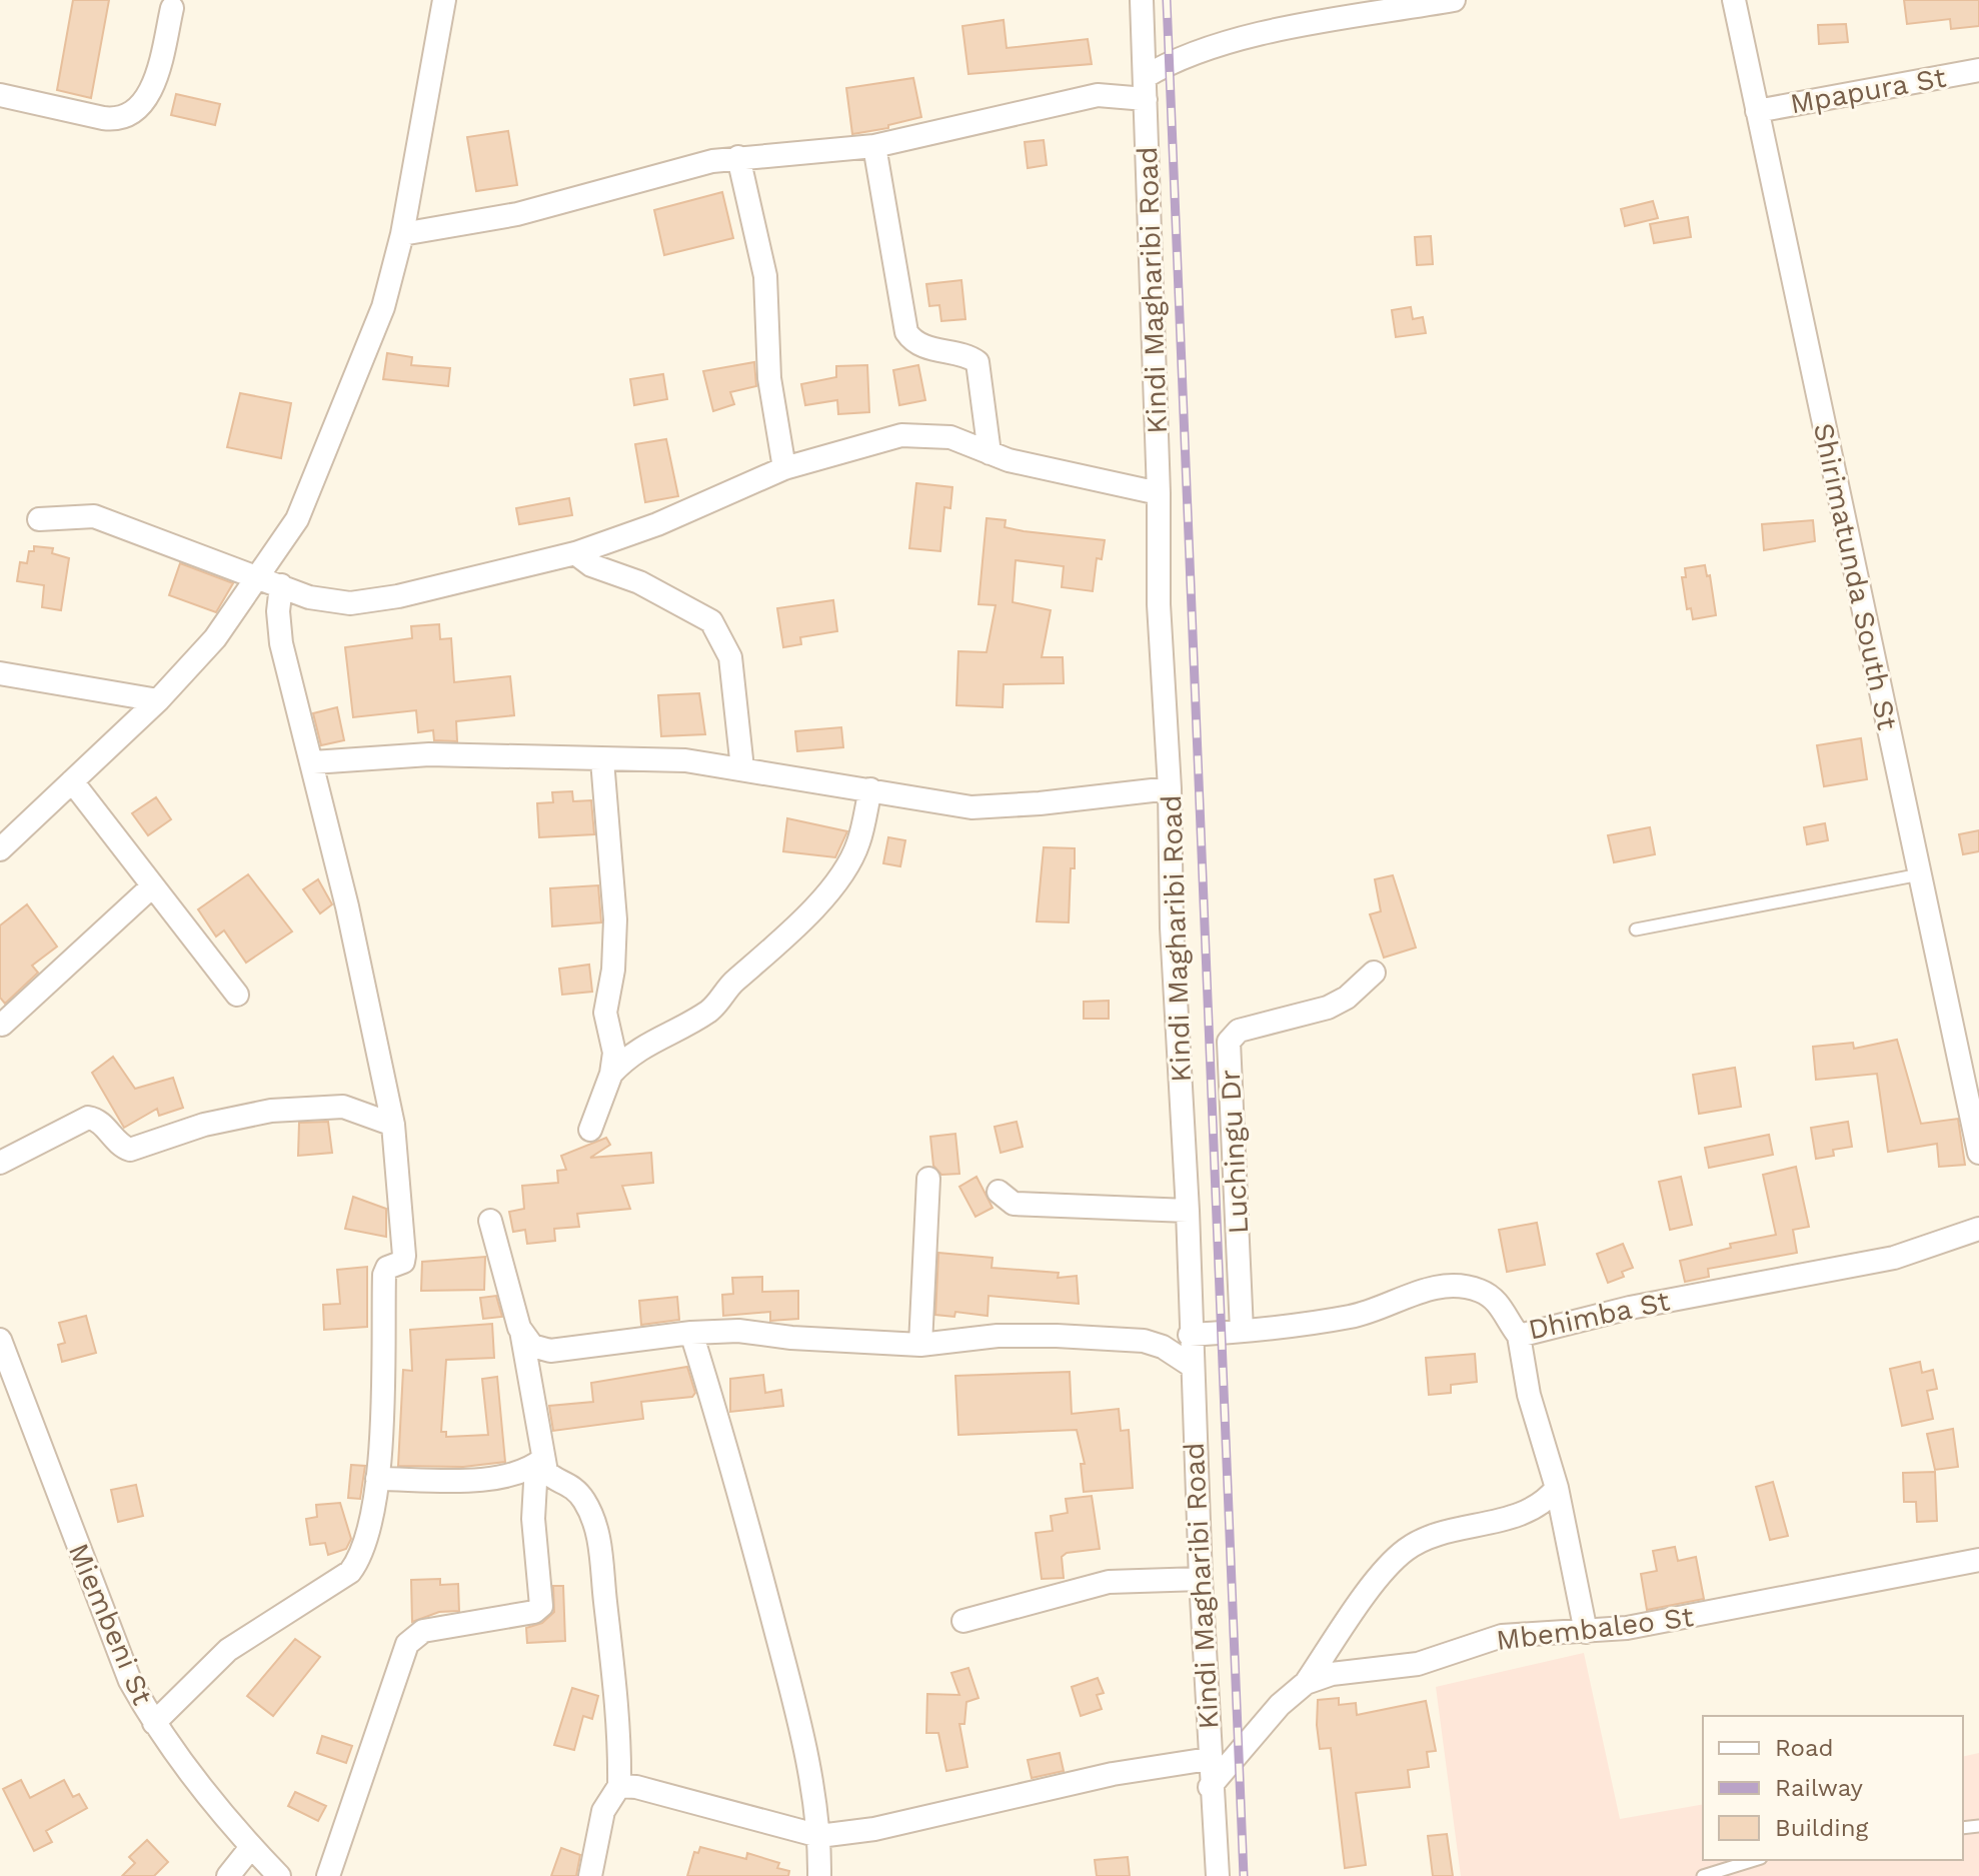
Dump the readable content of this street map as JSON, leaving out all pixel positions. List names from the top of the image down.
{
  "streets": {
    "street": [
      "Mpapura St",
      "Kindi Magharibi Road",
      "Shirimatunda South St",
      "Luchingu Dr",
      "Dhimba St",
      "Miembeni St",
      "Mbembaleo St"
    ]
  },
  "crossings": [
    ["Mpapura St", "Shirimatunda South St"],
    ["Kindi Magharibi Road", "Dhimba St"],
    ["Kindi Magharibi Road", "Mbembaleo St"],
    ["Luchingu Dr", "Dhimba St"]
  ],
  "legend": ["Road", "Railway", "Building"]
}
